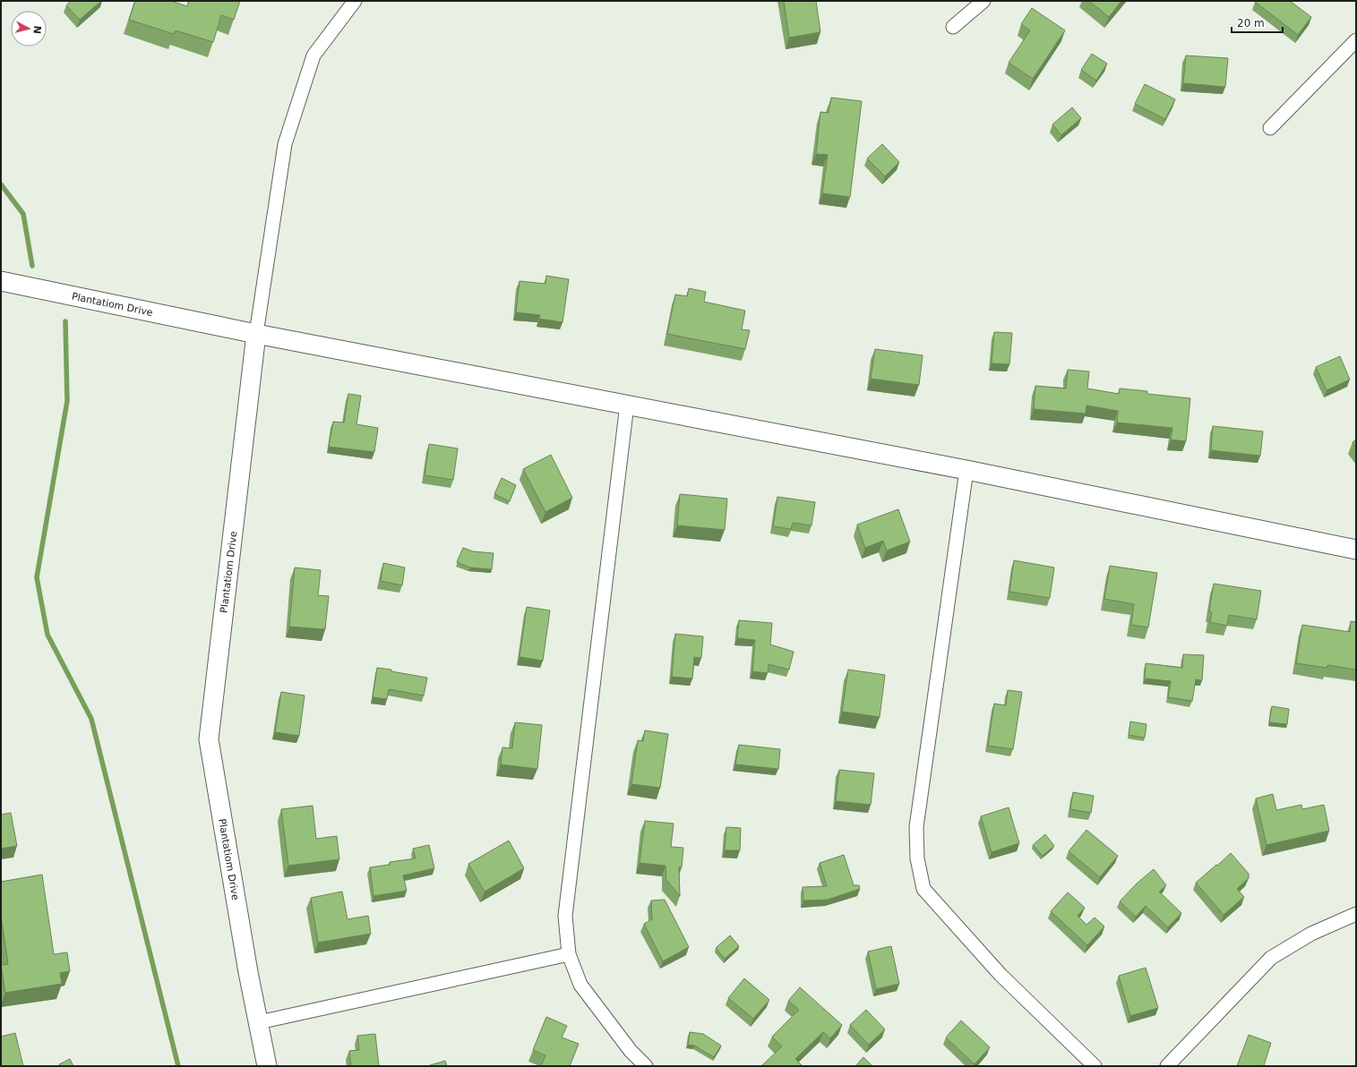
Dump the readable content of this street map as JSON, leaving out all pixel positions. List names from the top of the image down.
{
  "streets": {
    "street": ["Plantatiom Drive"]
  },
  "scale_bar": "20 m",
  "north": "right"
}
